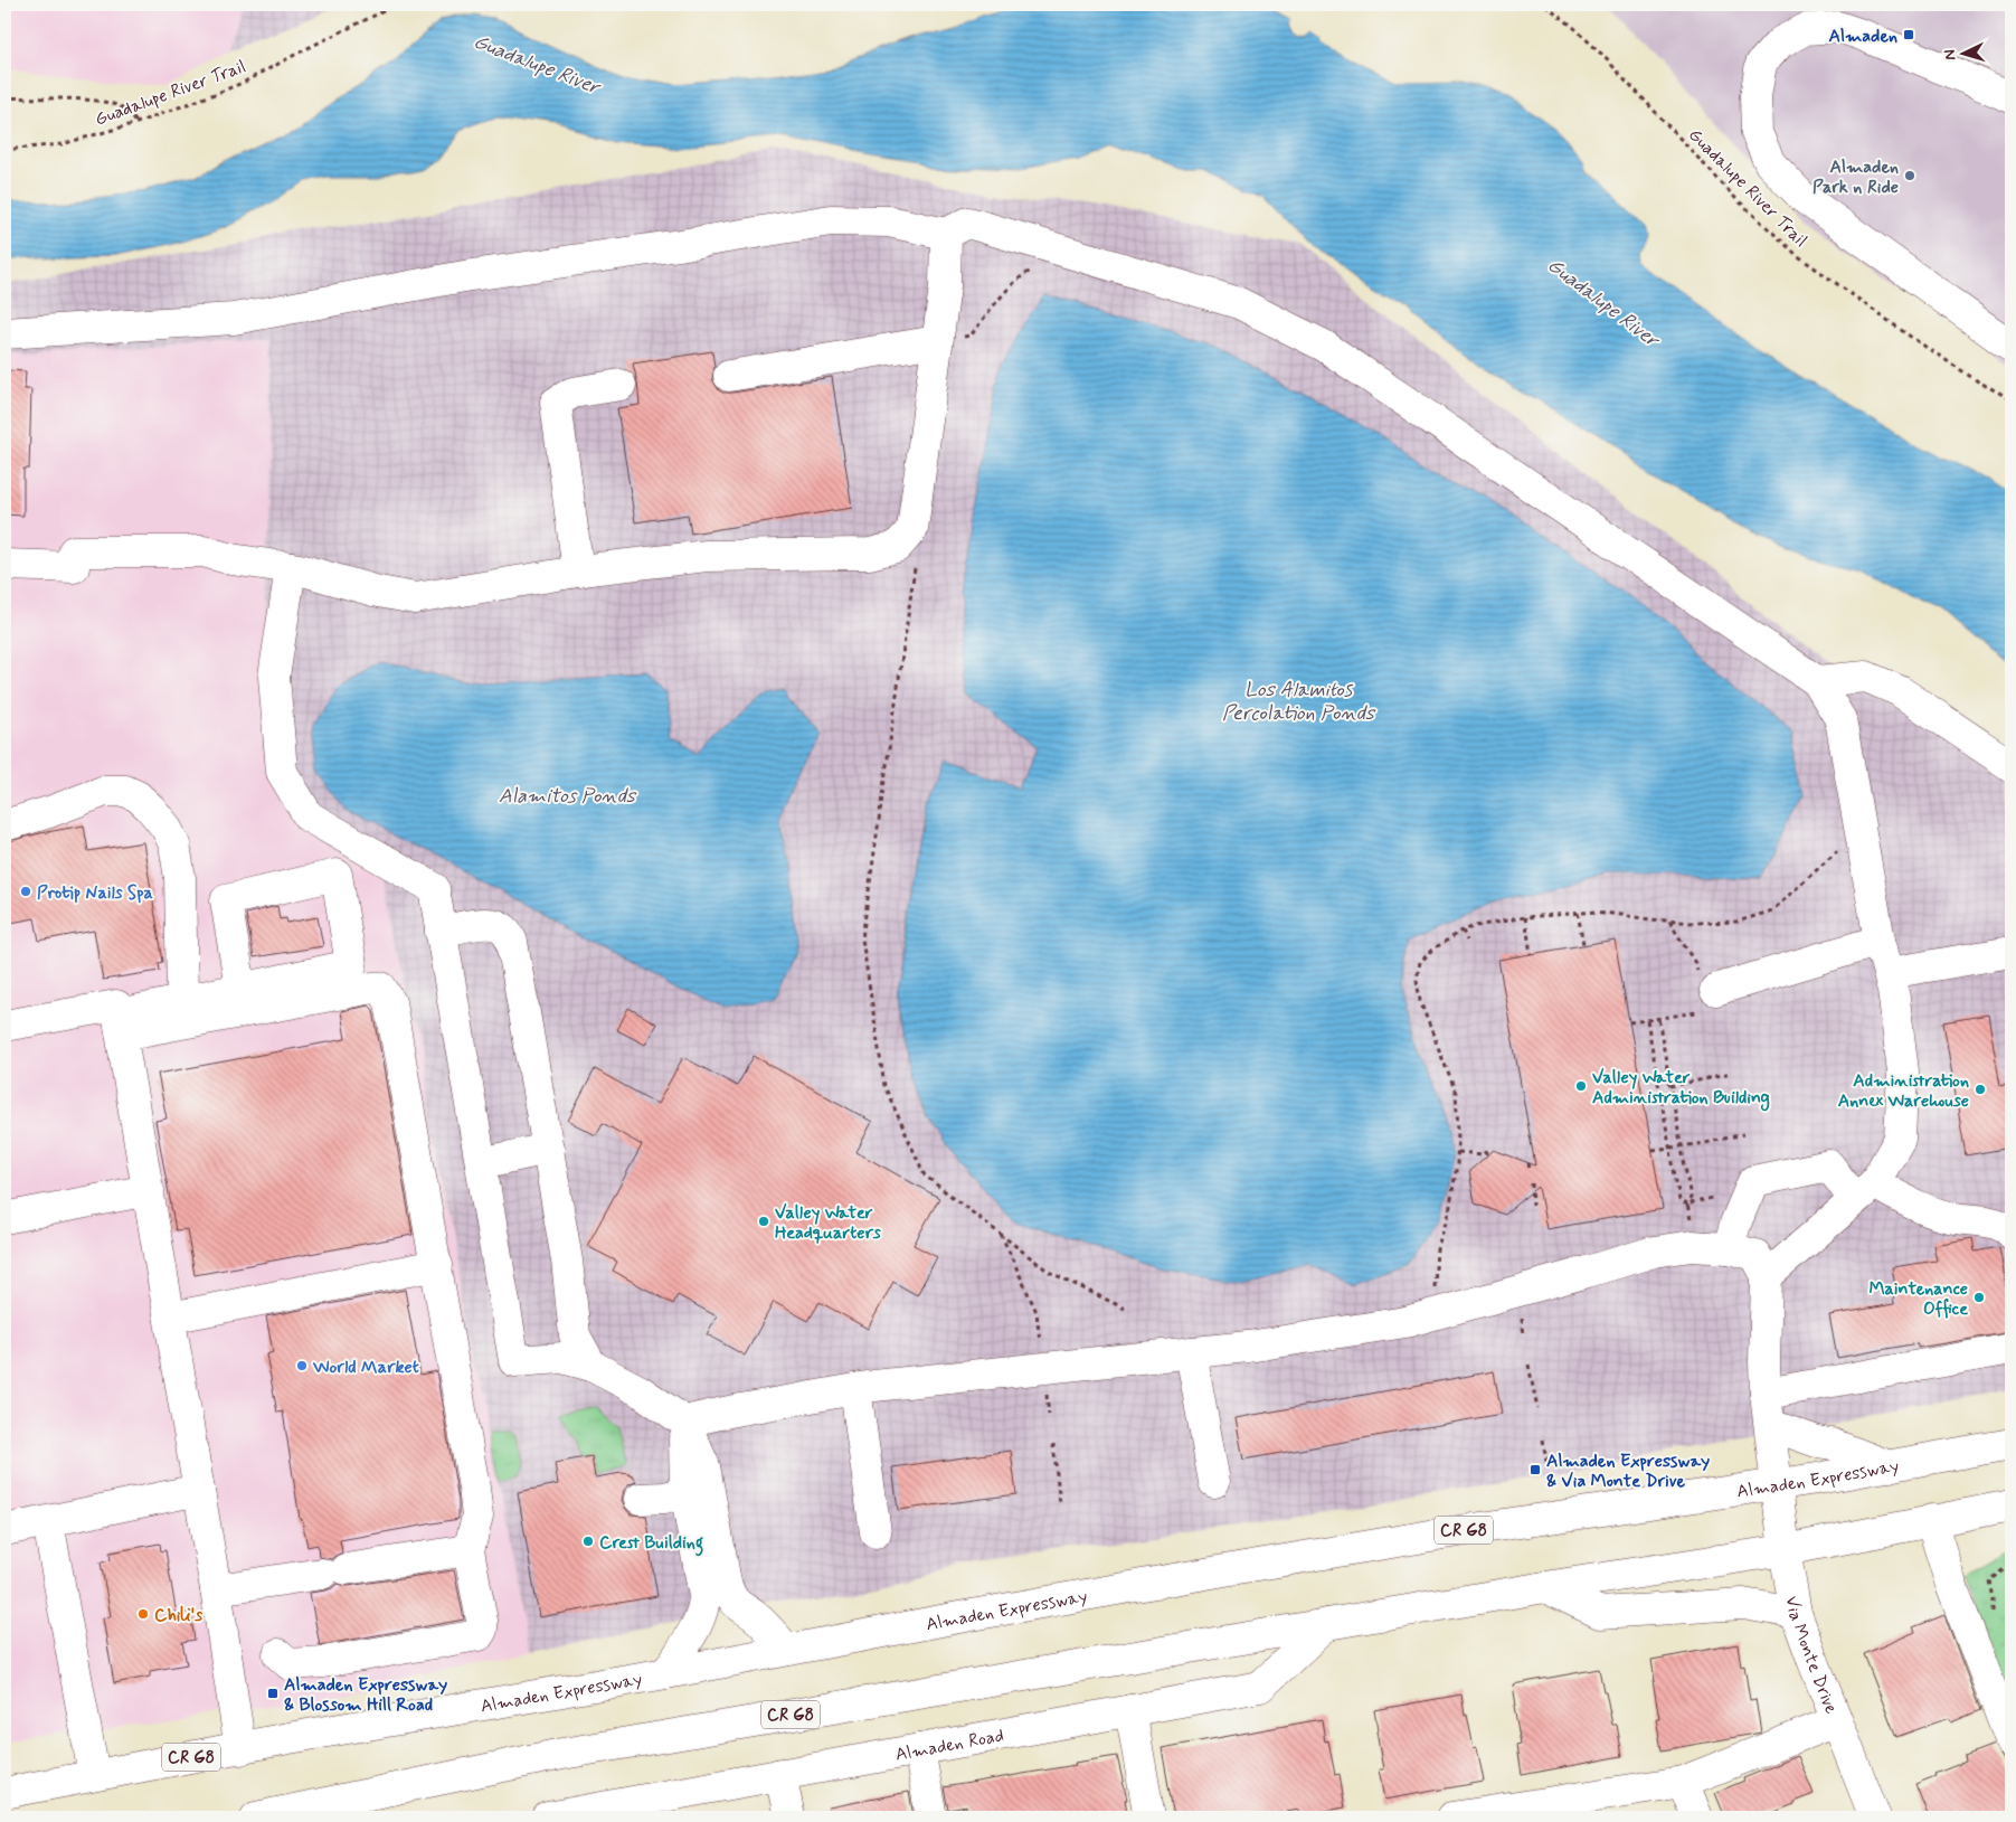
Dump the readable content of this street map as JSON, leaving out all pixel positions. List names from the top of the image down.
{
  "streets": {
    "main road": [
      "Almaden Expressway",
      "CR G8",
      "Via Monte Drive",
      "Almaden Road"
    ],
    "path": ["Guadalupe River Trail"]
  },
  "crossings": [
    ["Almaden Expressway", "Via Monte Drive"],
    ["CR G8", "Via Monte Drive"],
    ["CR G8", "Almaden Road"]
  ],
  "water": ["Guadalupe River", "Los Alamitos Percolation Ponds", "Alamitos Ponds"],
  "places": {
    "transit": ["Almaden", "Almaden Expressway & Via Monte Drive", "Almaden Expressway & Blossom Hill Road"],
    "other": [
      "Almaden Park n Ride",
      "Protip Nails Spa",
      "Valley Water Administration Building",
      "Administration Annex Warehouse",
      "Valley Water Headquarters",
      "Maintenance Office",
      "World Market",
      "Crest Building",
      "Chili's"
    ]
  },
  "north": "left"
}
